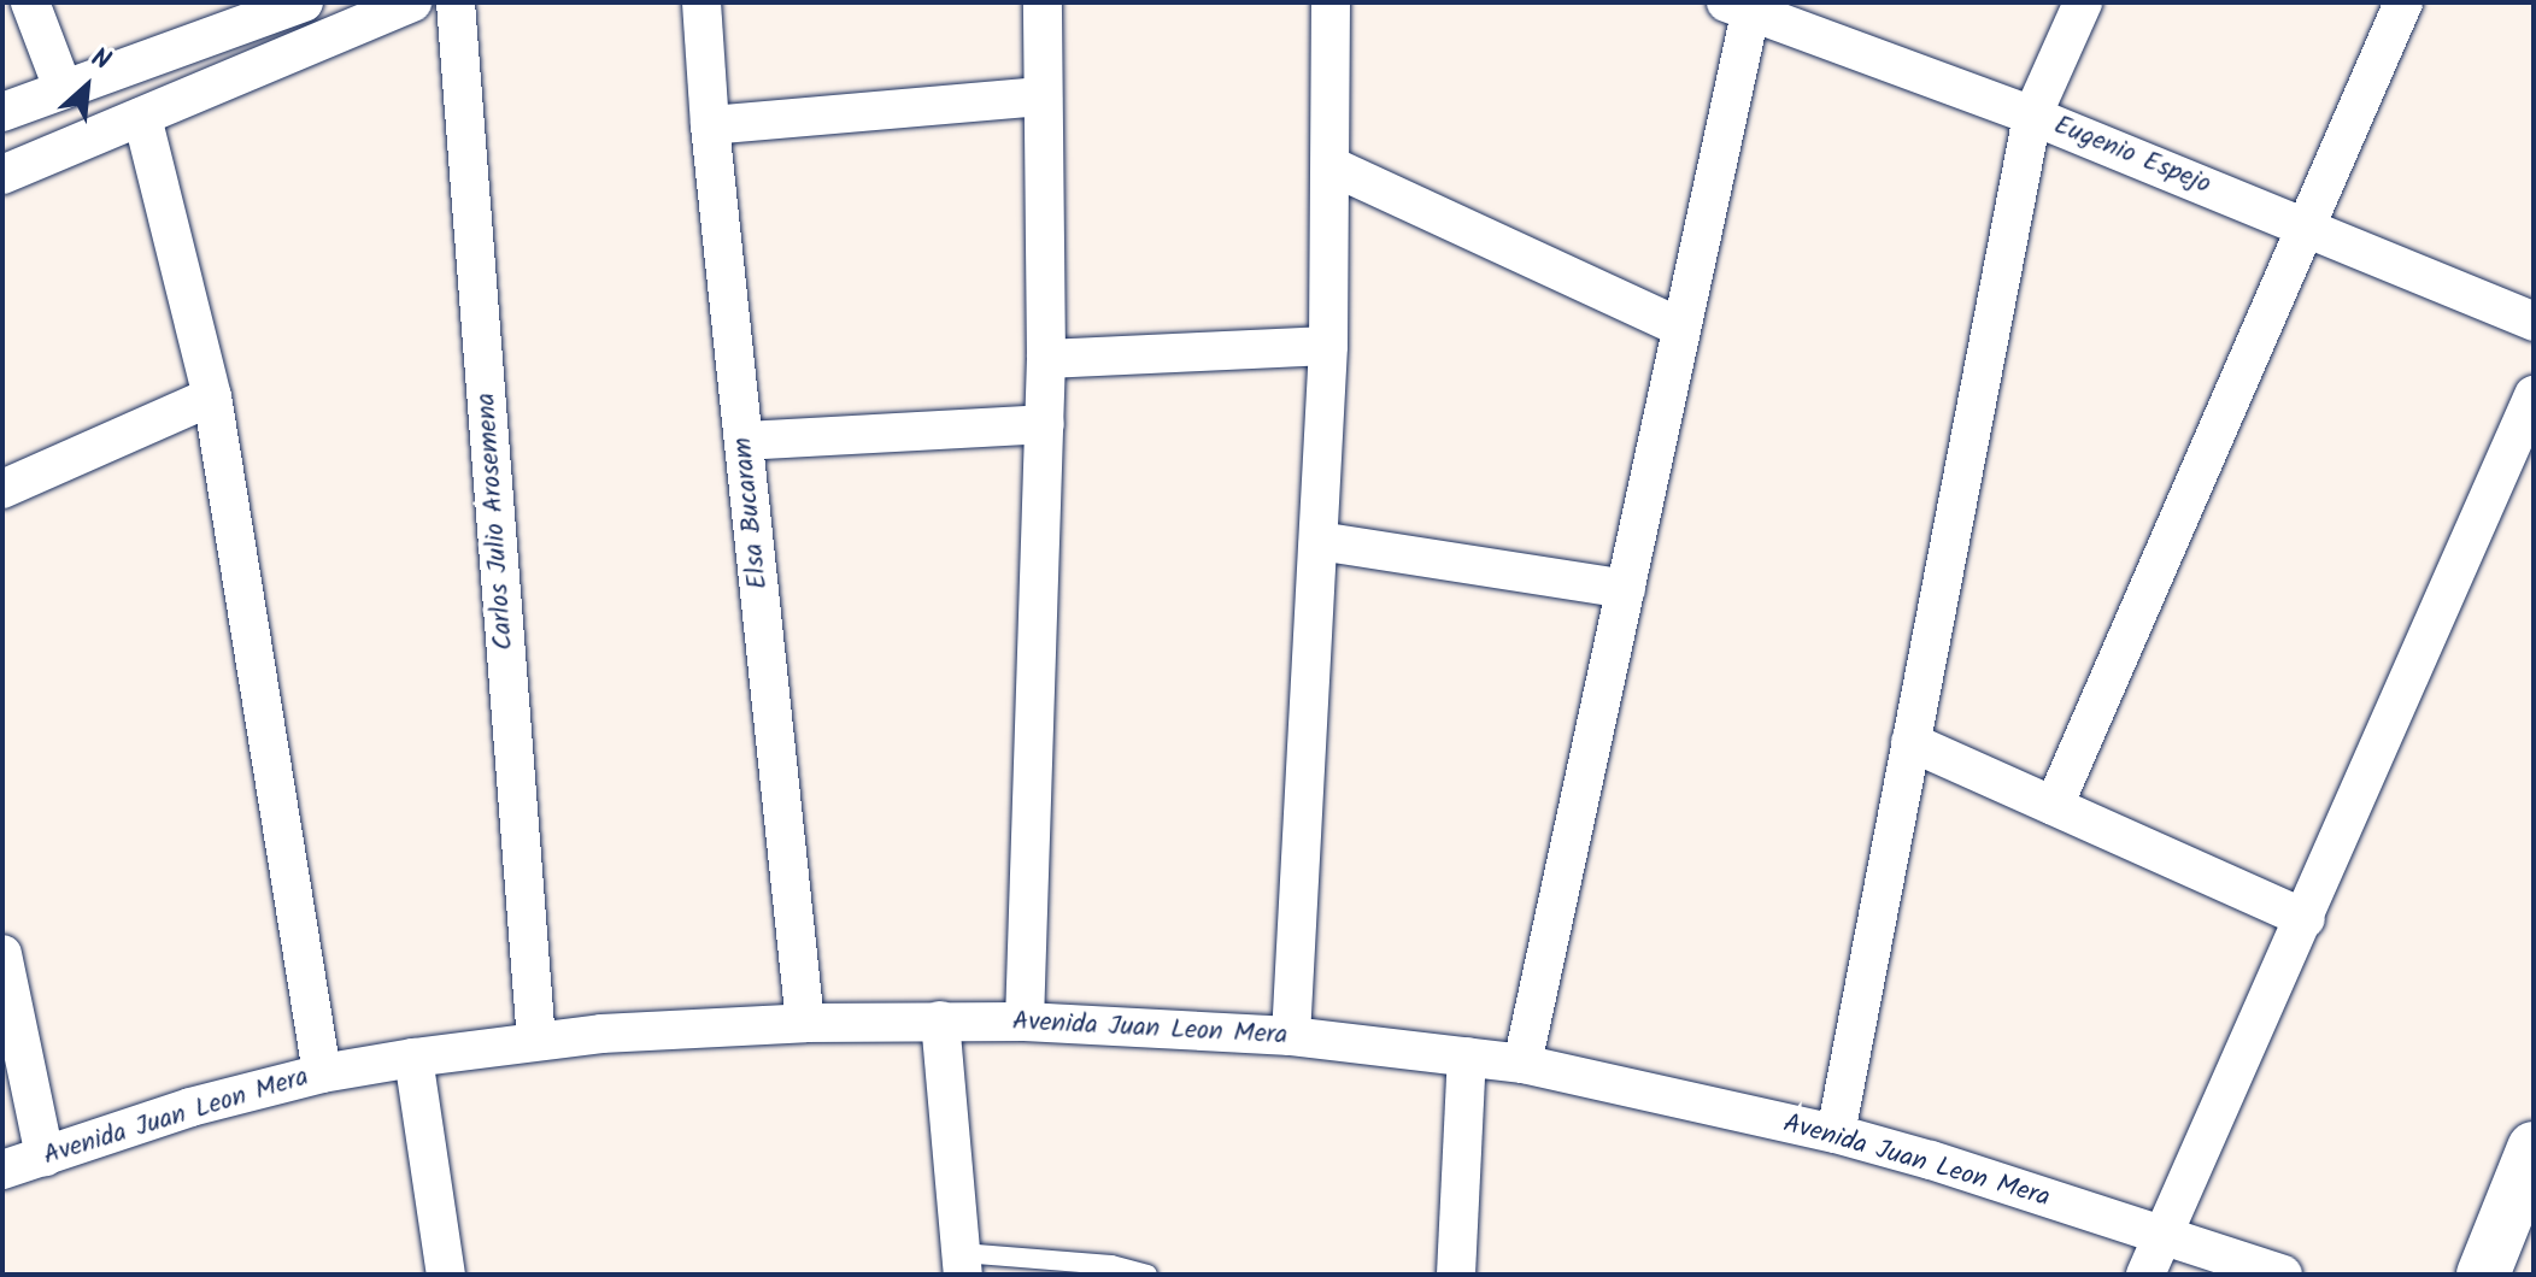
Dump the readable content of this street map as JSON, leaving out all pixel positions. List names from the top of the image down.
{
  "streets": {
    "street": [
      "Eugenio Espejo",
      "Elsa Bucaram",
      "Carlos Julio Arosemena",
      "Avenida Juan Leon Mera"
    ]
  },
  "crossings": [
    ["Elsa Bucaram", "Avenida Juan Leon Mera"],
    ["Carlos Julio Arosemena", "Avenida Juan Leon Mera"]
  ],
  "north": "top right"
}
